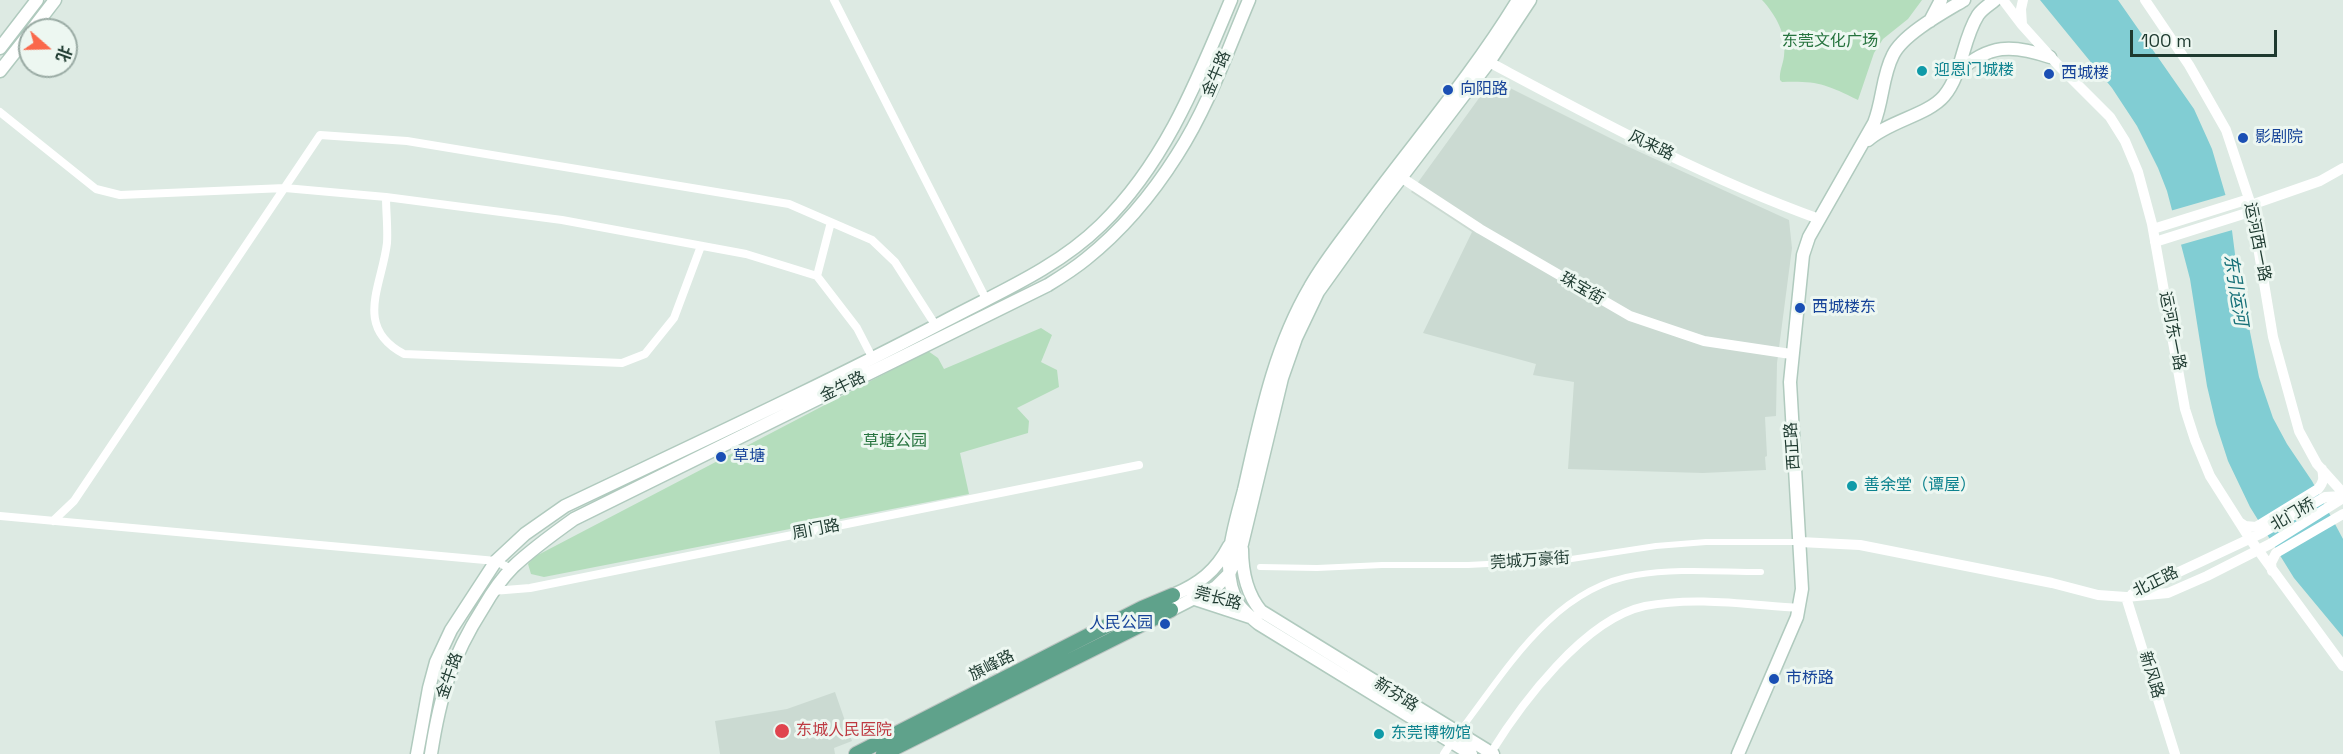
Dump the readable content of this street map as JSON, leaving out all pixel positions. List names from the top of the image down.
{
  "streets": {
    "main road": [
      "金牛路",
      "西正路",
      "莞长路",
      "旗峰路",
      "新芬路"
    ],
    "street": [
      "风来路",
      "运河西一路",
      "珠宝街",
      "运河东一路",
      "北门桥",
      "周门路",
      "莞城万豪街",
      "北正路",
      "新风路"
    ]
  },
  "crossings": [
    ["金牛路", "周门路"],
    ["风来路", "西正路"],
    ["运河西一路", "北门桥"],
    ["珠宝街", "西正路"],
    ["运河东一路", "北正路"],
    ["西正路", "莞城万豪街"],
    ["北门桥", "北正路"],
    ["北正路", "新风路"],
    ["莞长路", "旗峰路"]
  ],
  "water": ["东引运河"],
  "parks": ["东莞文化广场", "草塘公园"],
  "places": [
    "迎恩门城楼",
    "西城楼",
    "向阳路",
    "影剧院",
    "西城楼东",
    "草塘",
    "善余堂（谭屋）",
    "人民公园",
    "市桥路",
    "东城人民医院",
    "东莞博物馆"
  ],
  "scale_bar": "100 m",
  "north": "right"
}
